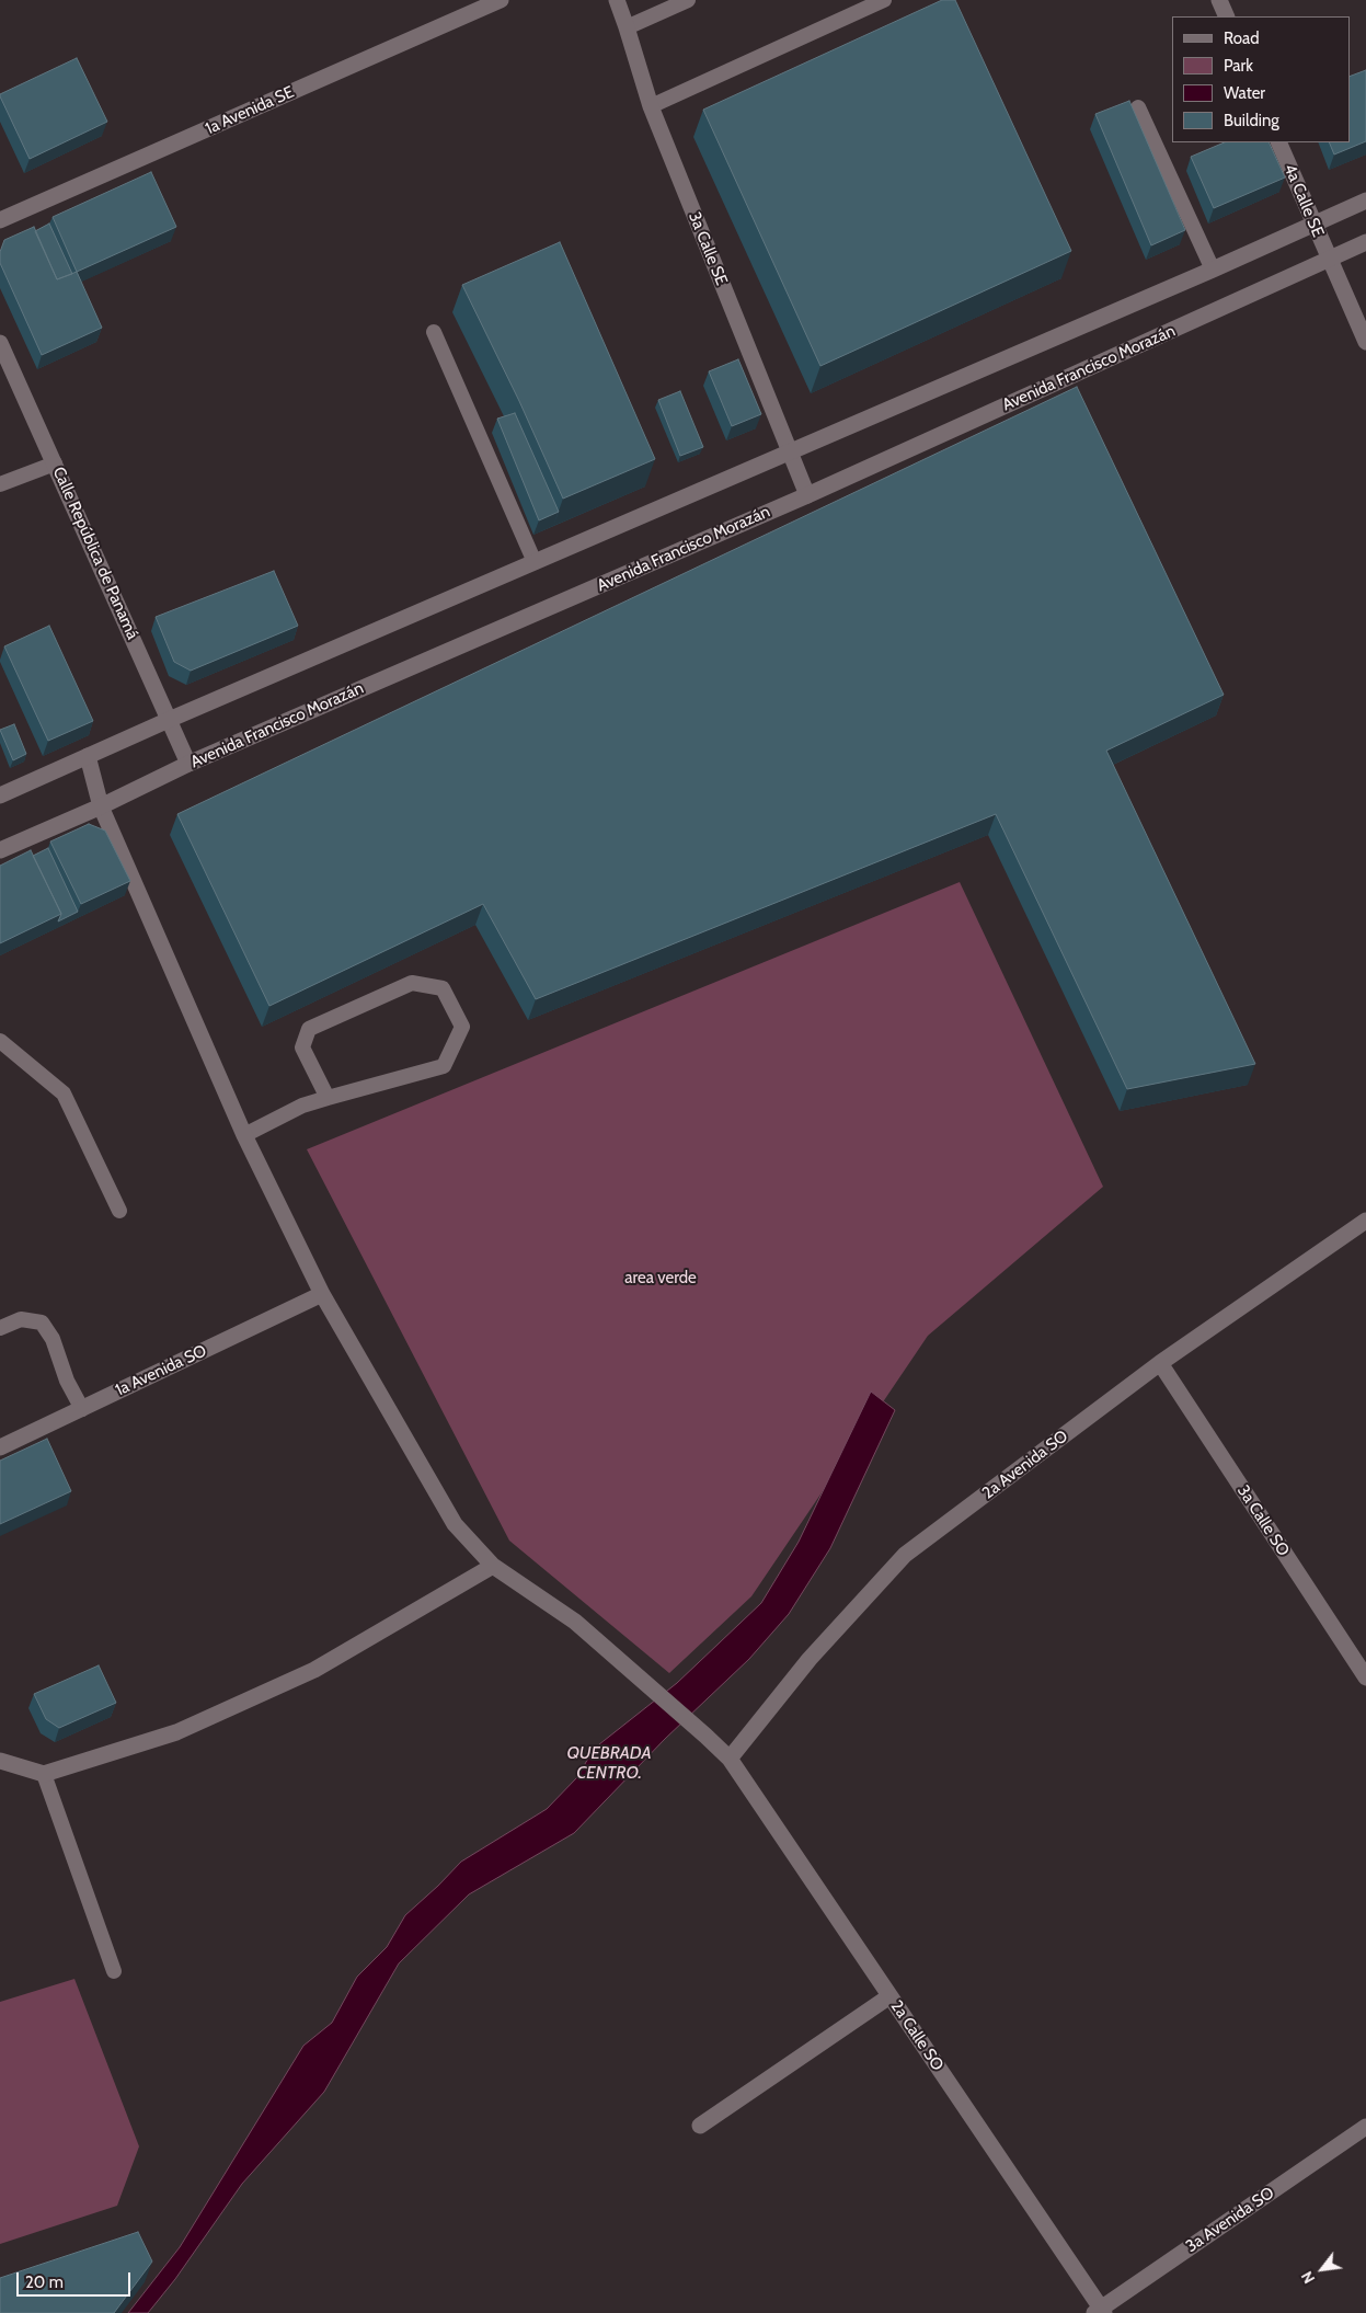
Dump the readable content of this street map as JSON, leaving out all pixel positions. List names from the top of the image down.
{
  "streets": {
    "street": [
      "1a Avenida SE",
      "4a Calle SE",
      "3a Calle SE",
      "Avenida Francisco Morazán",
      "Calle República de Panamá",
      "1a Avenida SO",
      "2a Avenida SO",
      "3a Calle SO",
      "2a Calle SO",
      "3a Avenida SO"
    ]
  },
  "crossings": [
    ["4a Calle SE", "Avenida Francisco Morazán"],
    ["3a Calle SE", "Avenida Francisco Morazán"],
    ["Avenida Francisco Morazán", "Calle República de Panamá"],
    ["Avenida Francisco Morazán", "2a Calle SO"],
    ["1a Avenida SO", "2a Calle SO"],
    ["2a Avenida SO", "3a Calle SO"],
    ["2a Avenida SO", "2a Calle SO"],
    ["2a Calle SO", "3a Avenida SO"]
  ],
  "water": ["QUEBRADA CENTRO."],
  "parks": ["area verde"],
  "legend": [
    "Road",
    "Park",
    "Water",
    "Building"
  ],
  "scale_bar": "20 m",
  "north": "bottom left"
}
